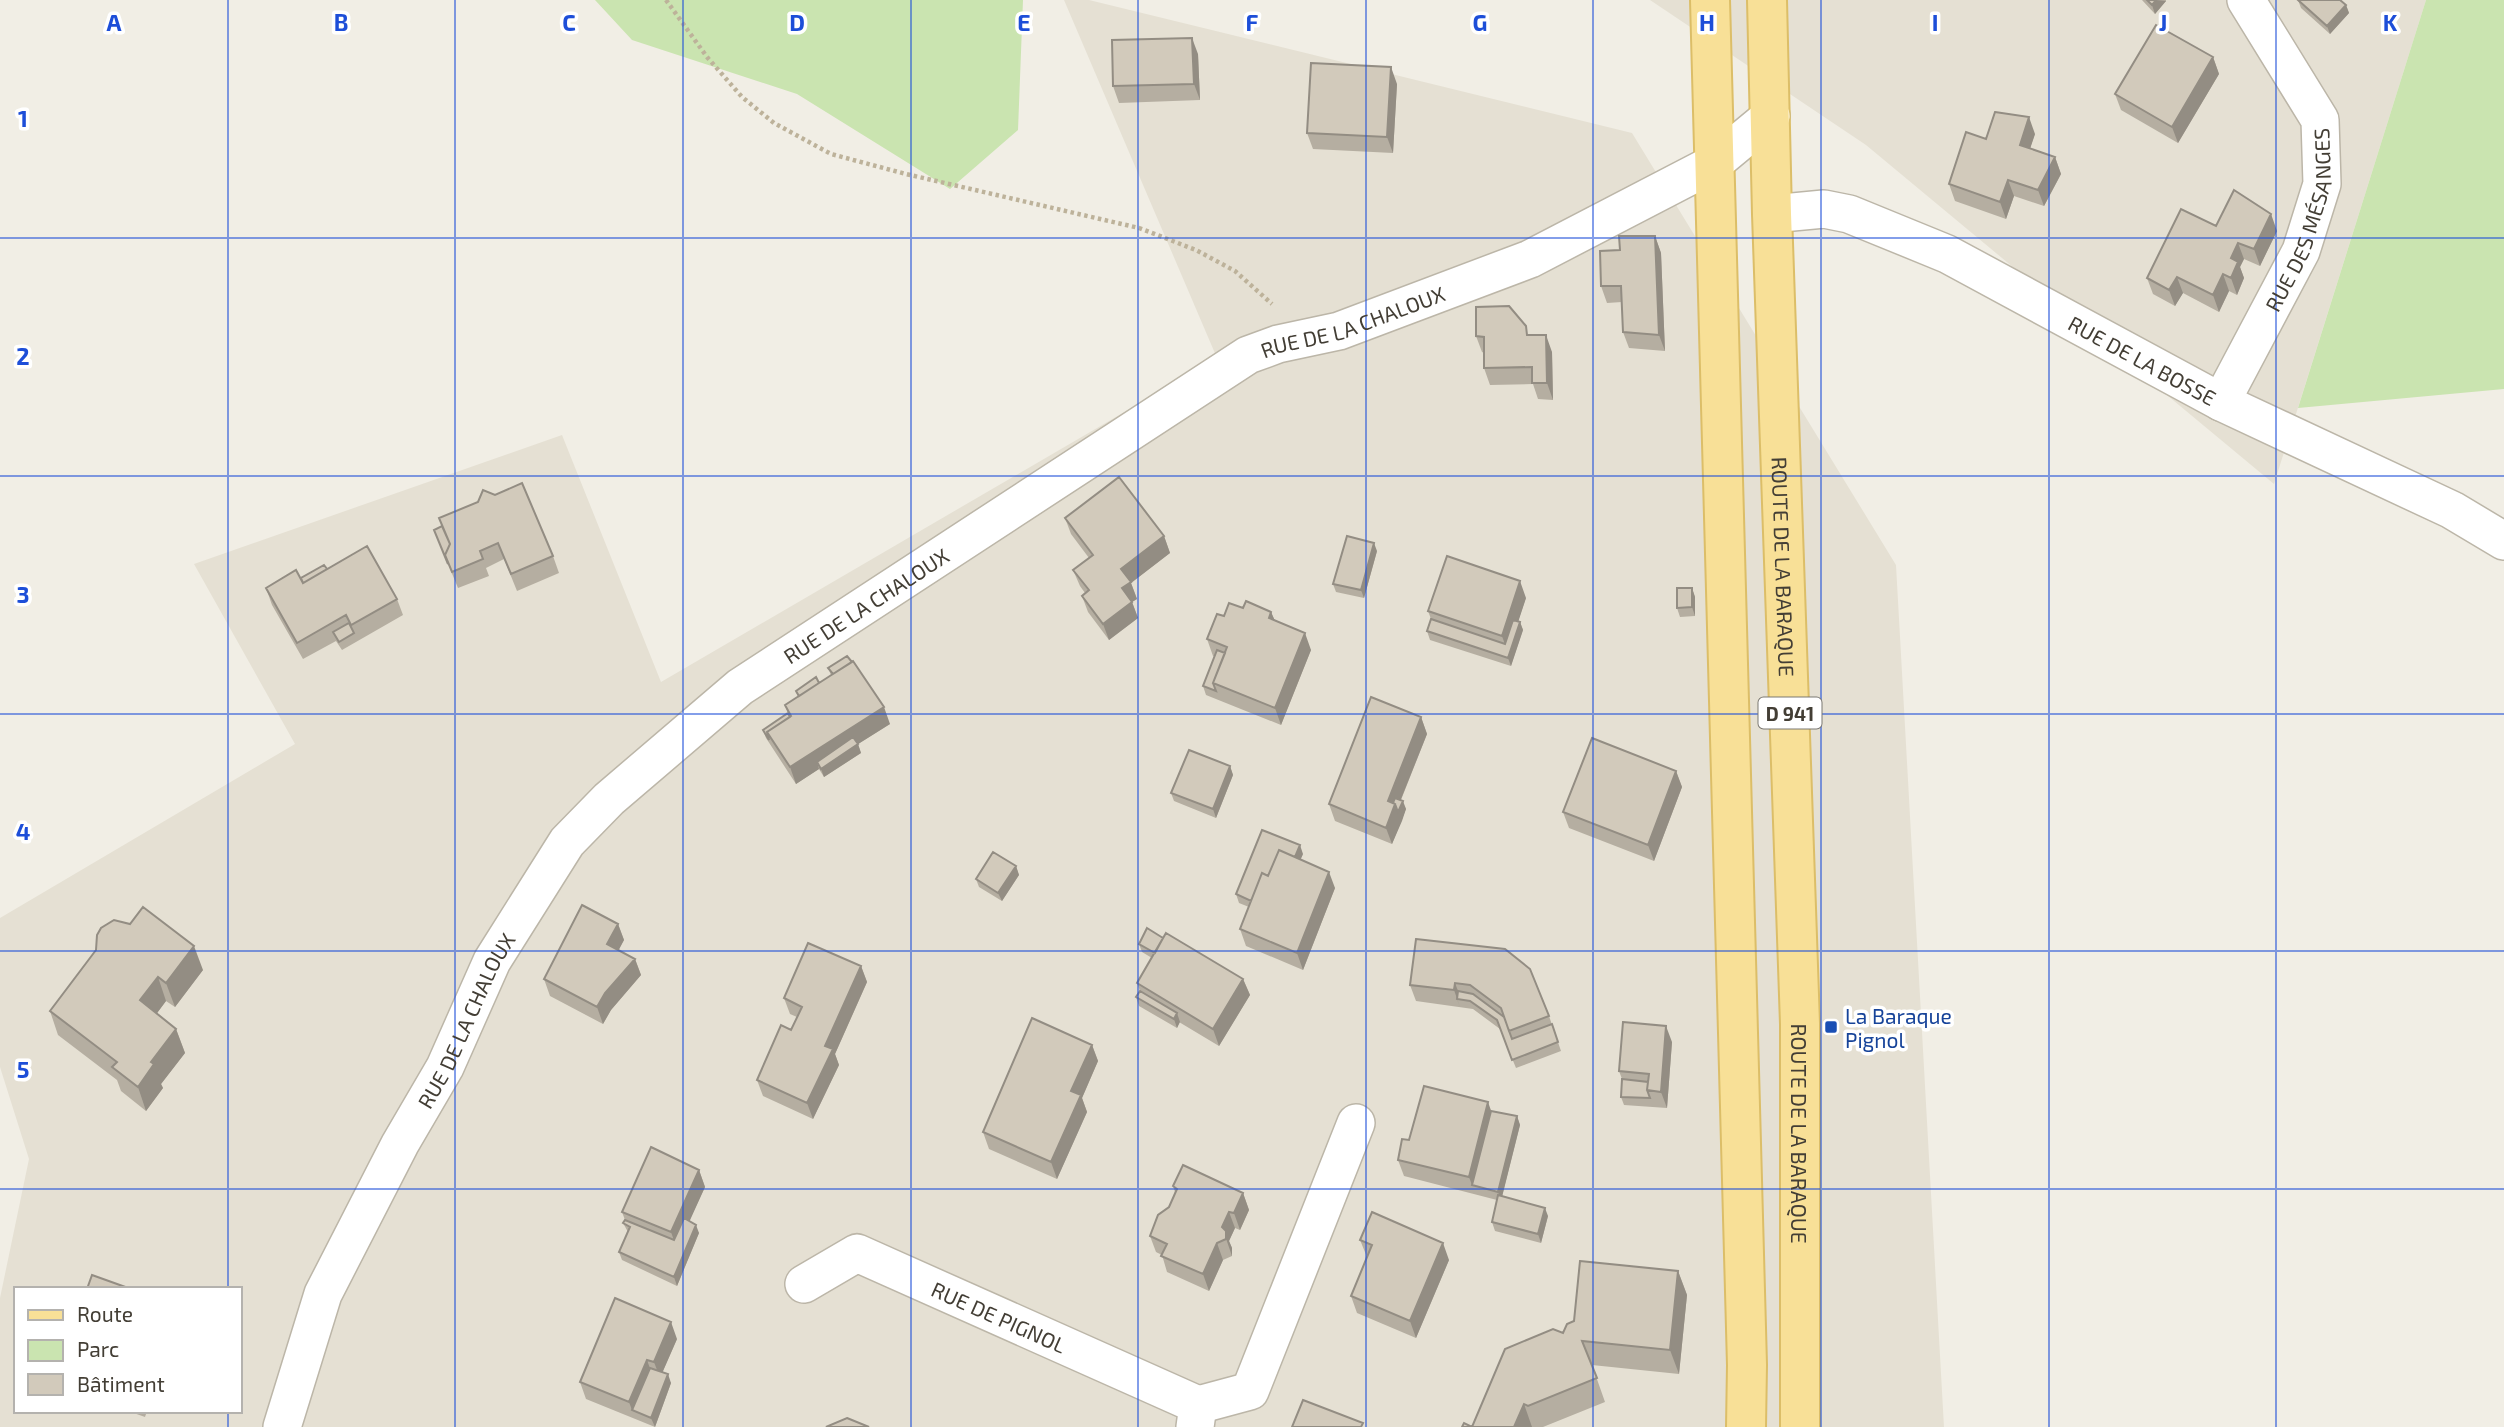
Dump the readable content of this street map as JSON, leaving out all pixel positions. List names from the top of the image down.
{
  "streets": {
    "main road": ["ROUTE DE LA BARAQUE", "D 941"],
    "street": [
      "RUE DES MÉSANGES",
      "RUE DE LA CHALOUX",
      "RUE DE LA BOSSE",
      "RUE DE PIGNOL"
    ]
  },
  "crossings": [
    ["RUE DES MÉSANGES", "RUE DE LA BOSSE"],
    ["RUE DE LA CHALOUX", "ROUTE DE LA BARAQUE"],
    ["RUE DE LA CHALOUX", "D 941"],
    ["RUE DE LA BOSSE", "ROUTE DE LA BARAQUE"]
  ],
  "places": {
    "transit": ["La Baraque Pignol"]
  },
  "legend": ["Route", "Parc", "Bâtiment"],
  "grid": {
    "columns": [
      "A",
      "B",
      "C",
      "D",
      "E",
      "F",
      "G",
      "H",
      "I",
      "J",
      "K"
    ],
    "rows": [
      "1",
      "2",
      "3",
      "4",
      "5"
    ]
  }
}
